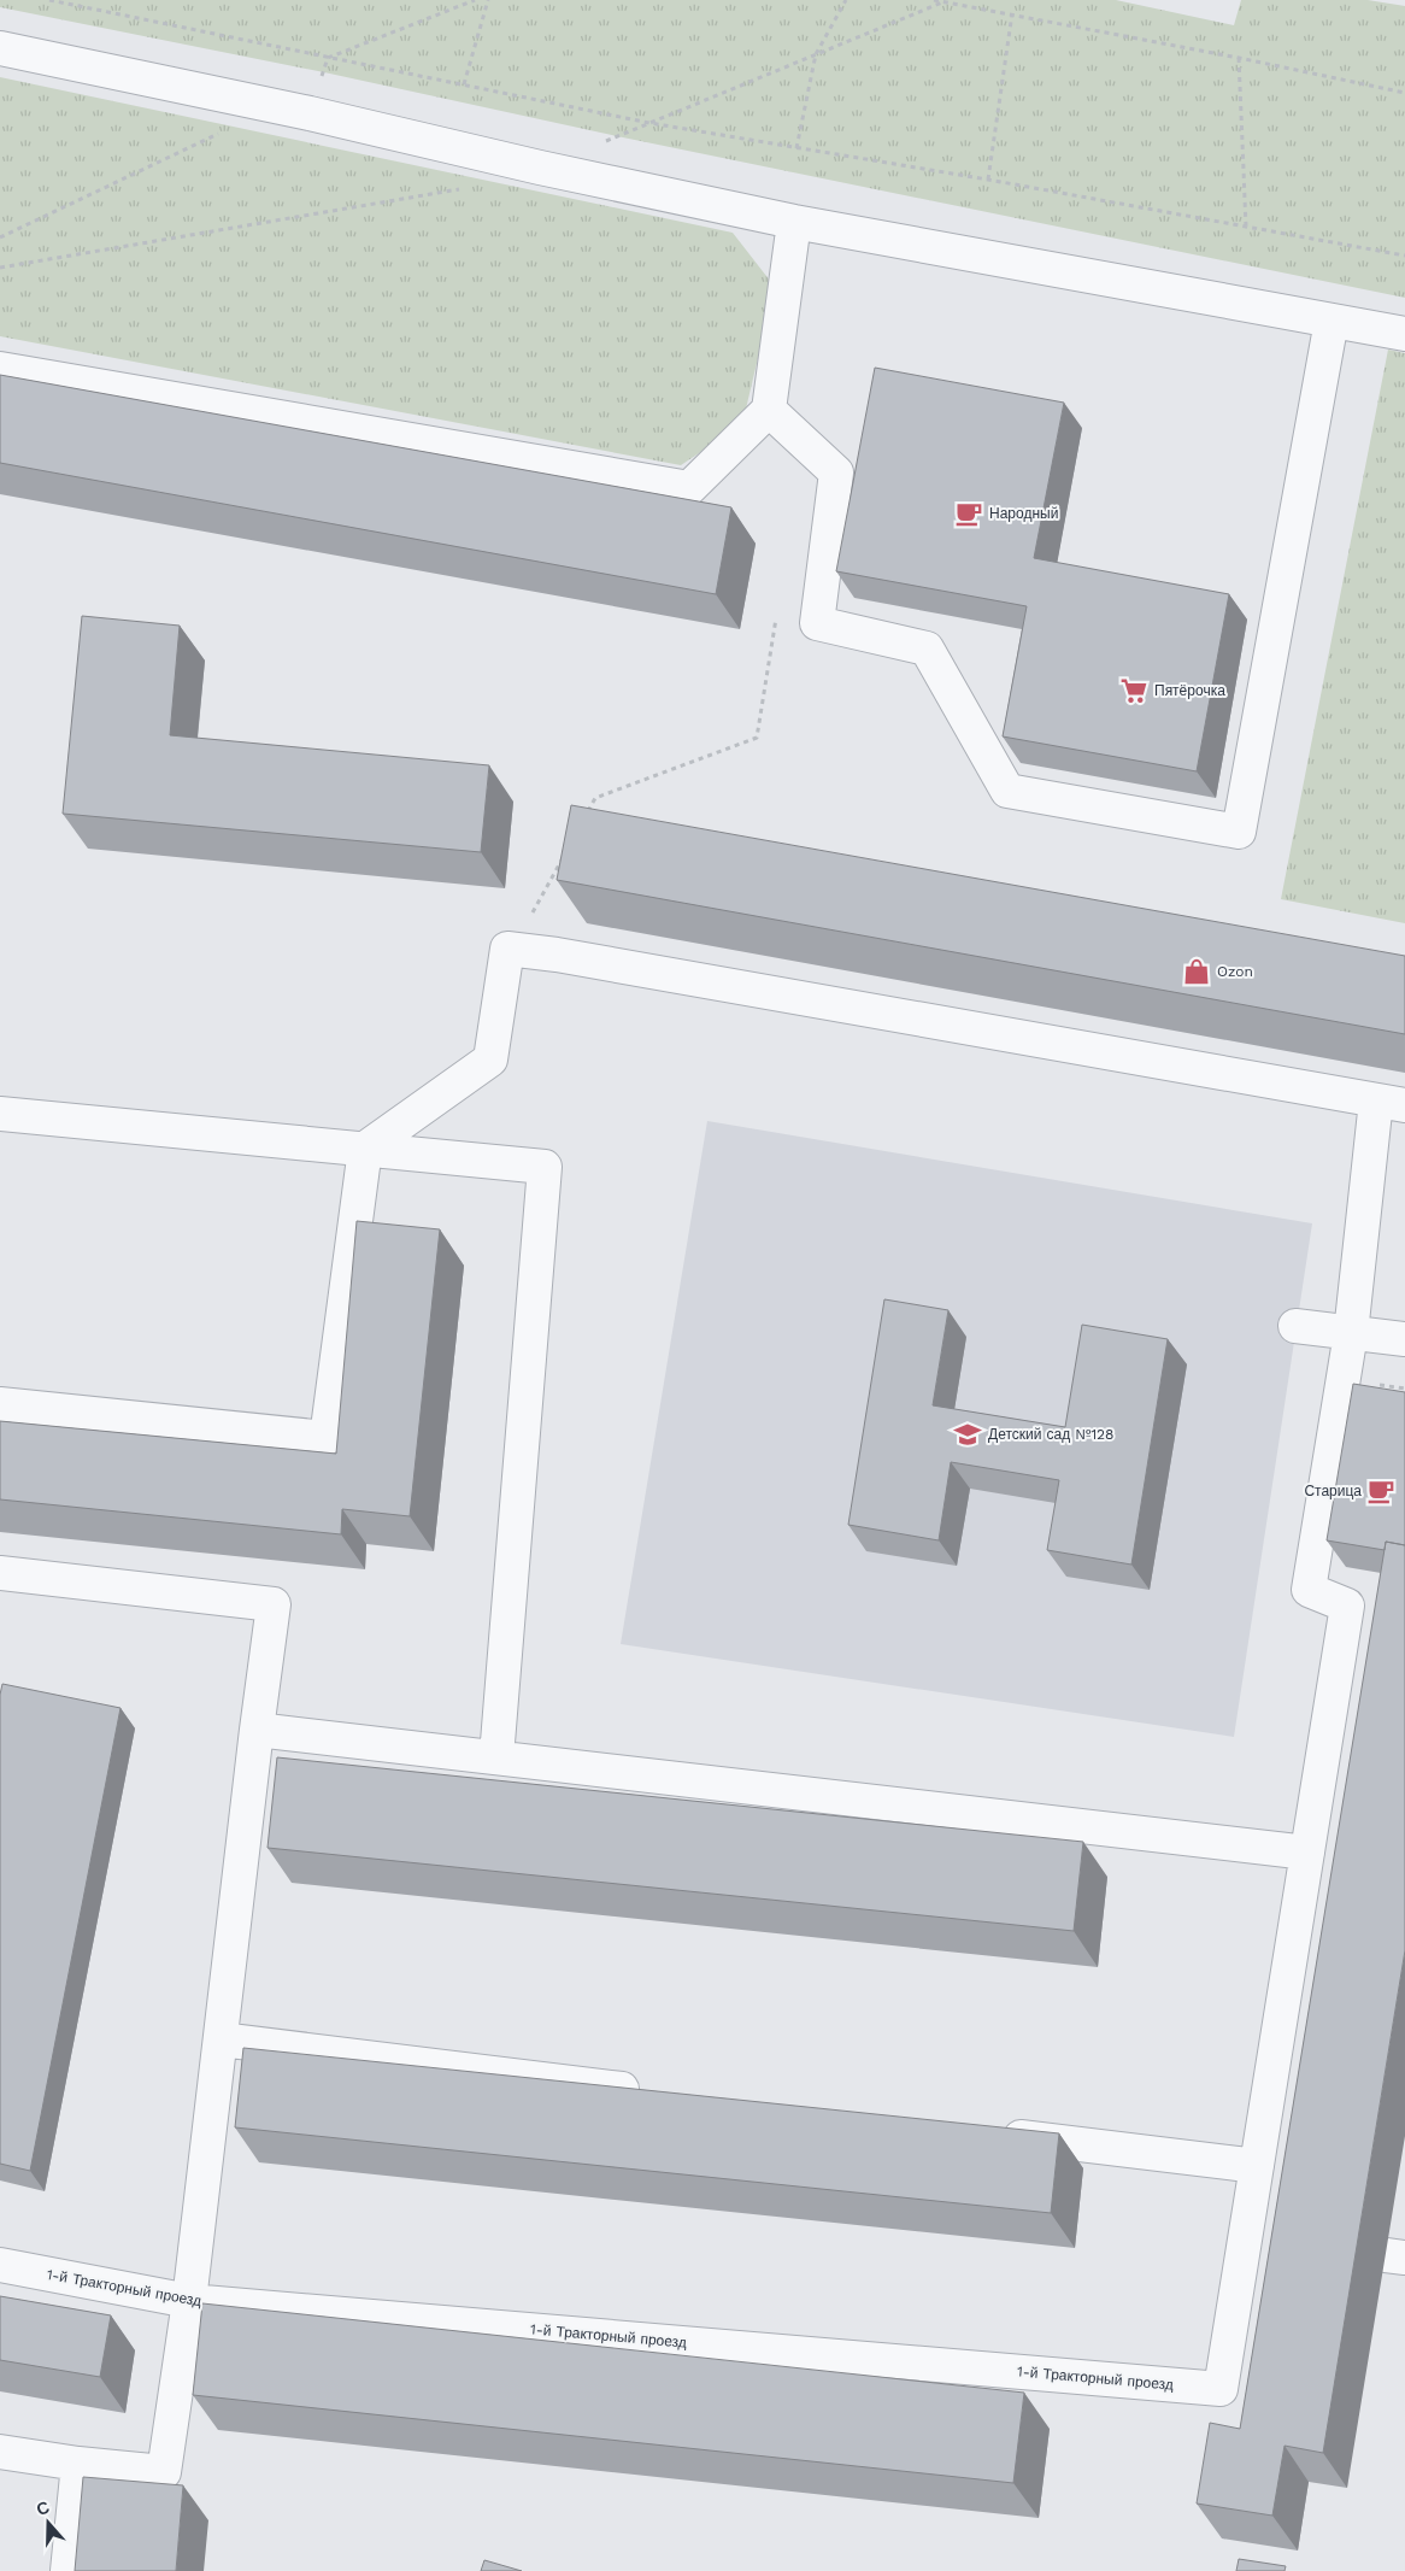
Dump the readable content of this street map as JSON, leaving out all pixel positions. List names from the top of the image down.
{
  "streets": {
    "street": ["1-й Тракторный проезд"]
  },
  "places": {
    "cafe": ["Народный", "Старица"],
    "supermarket": ["Пятёрочка"],
    "shop": ["Ozon"],
    "school or university": ["Детский сад №128"]
  },
  "north": "top"
}
